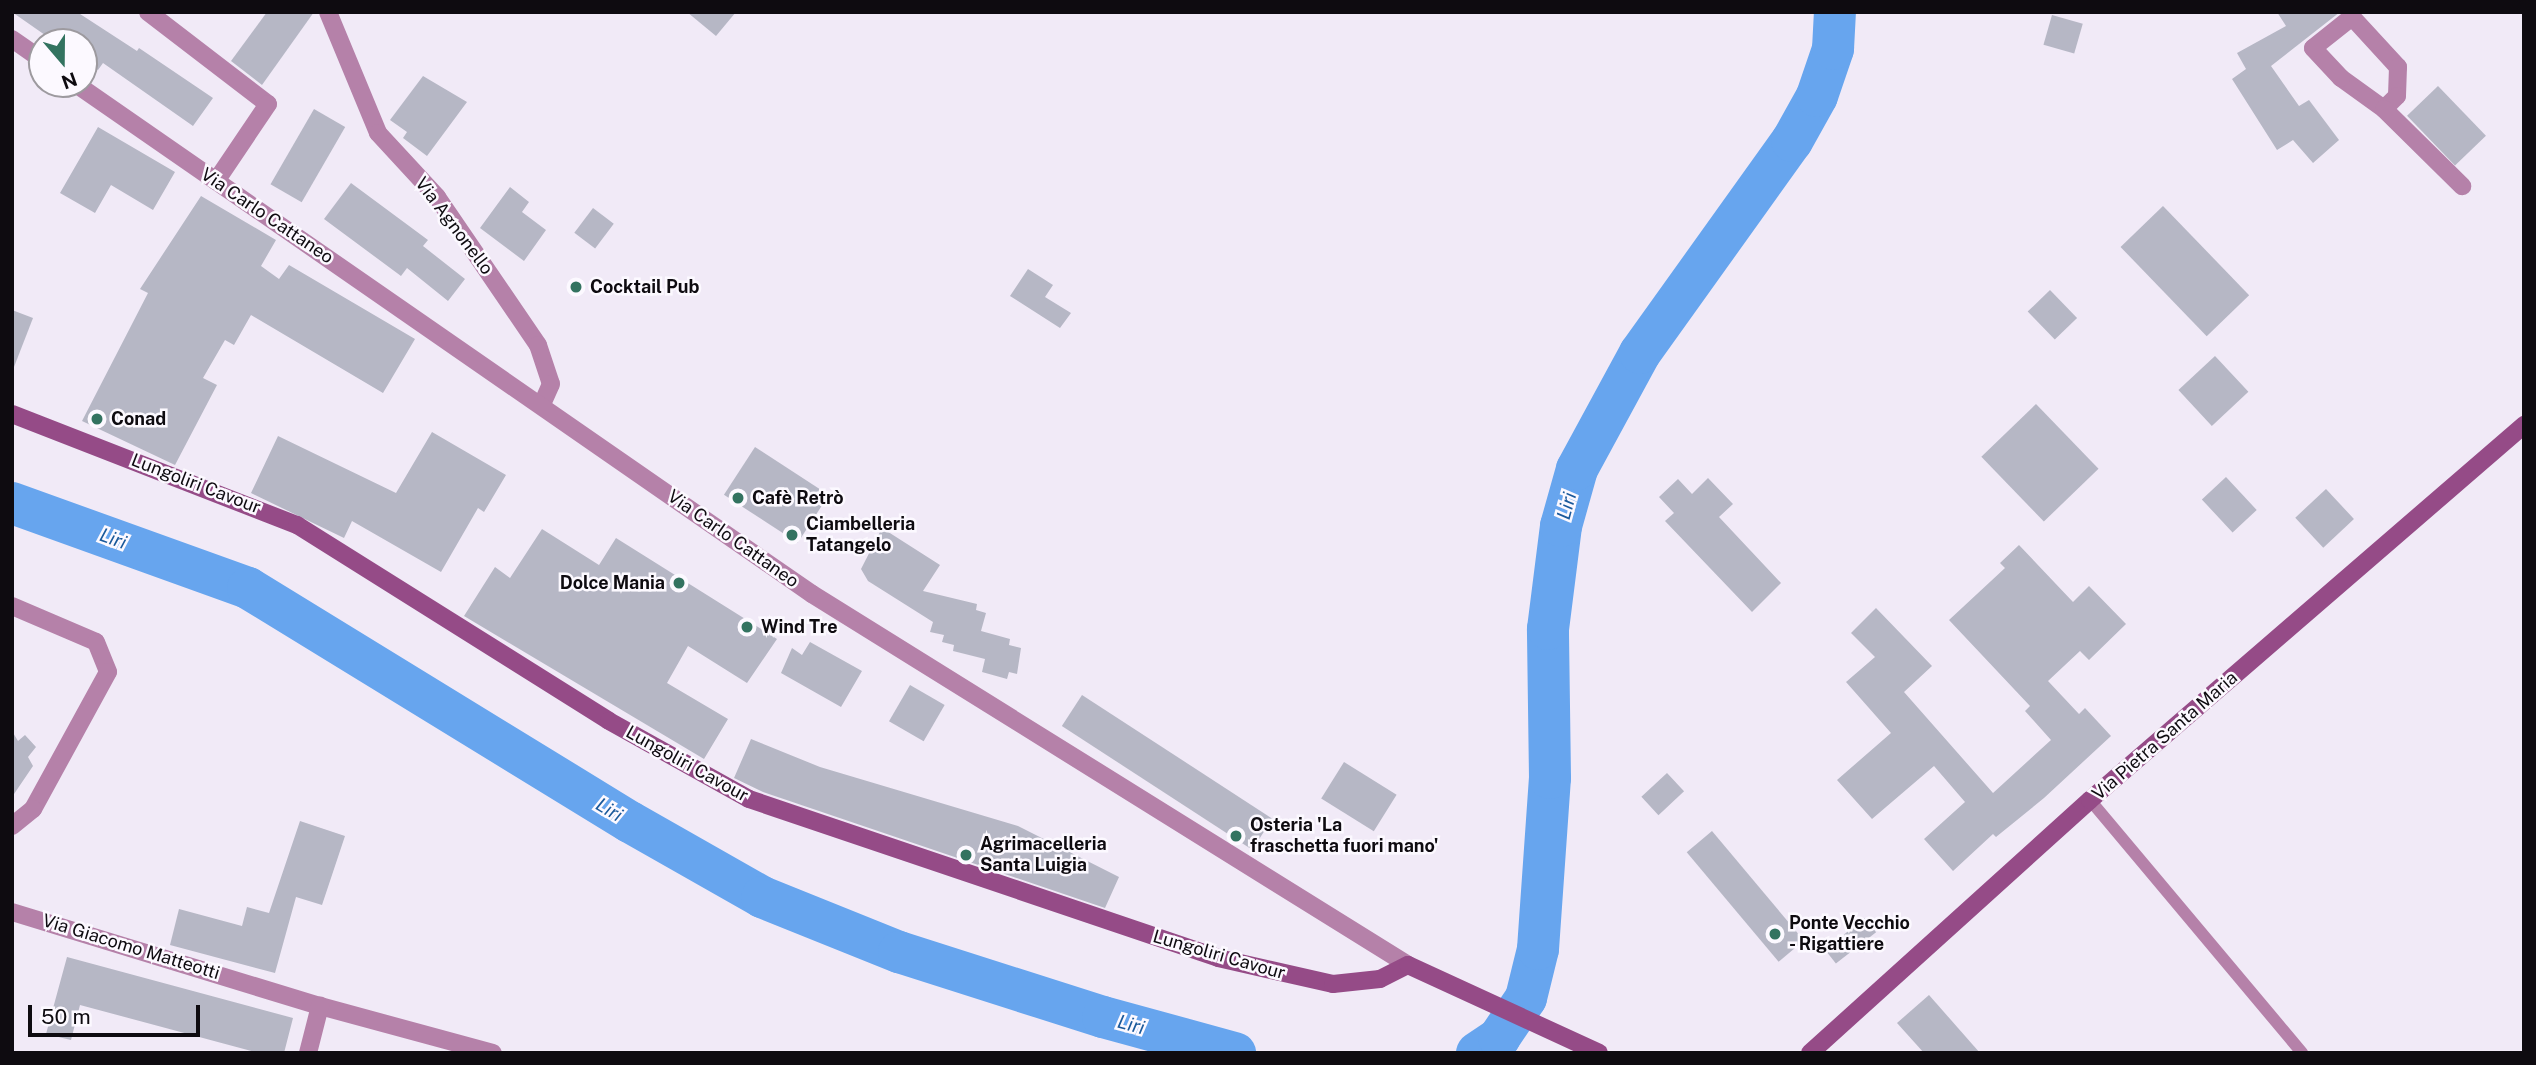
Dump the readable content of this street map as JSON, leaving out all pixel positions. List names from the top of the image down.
{
  "streets": {
    "street": [
      "Via Carlo Cattaneo",
      "Via Agnonello",
      "Lungoliri Cavour",
      "Via Pietra Santa Maria",
      "Via Giacomo Matteotti"
    ]
  },
  "crossings": [
    ["Via Carlo Cattaneo", "Via Agnonello"],
    ["Via Carlo Cattaneo", "Lungoliri Cavour"]
  ],
  "water": ["Liri"],
  "places": [
    "Cocktail Pub",
    "Conad",
    "Cafè Retrò",
    "Ciambelleria Tatangelo",
    "Dolce Mania",
    "Wind Tre",
    "Osteria 'La fraschetta fuori mano'",
    "Agrimacelleria Santa Luigia",
    "Ponte Vecchio - Rigattiere"
  ],
  "scale_bar": "50 m",
  "north": "bottom"
}
